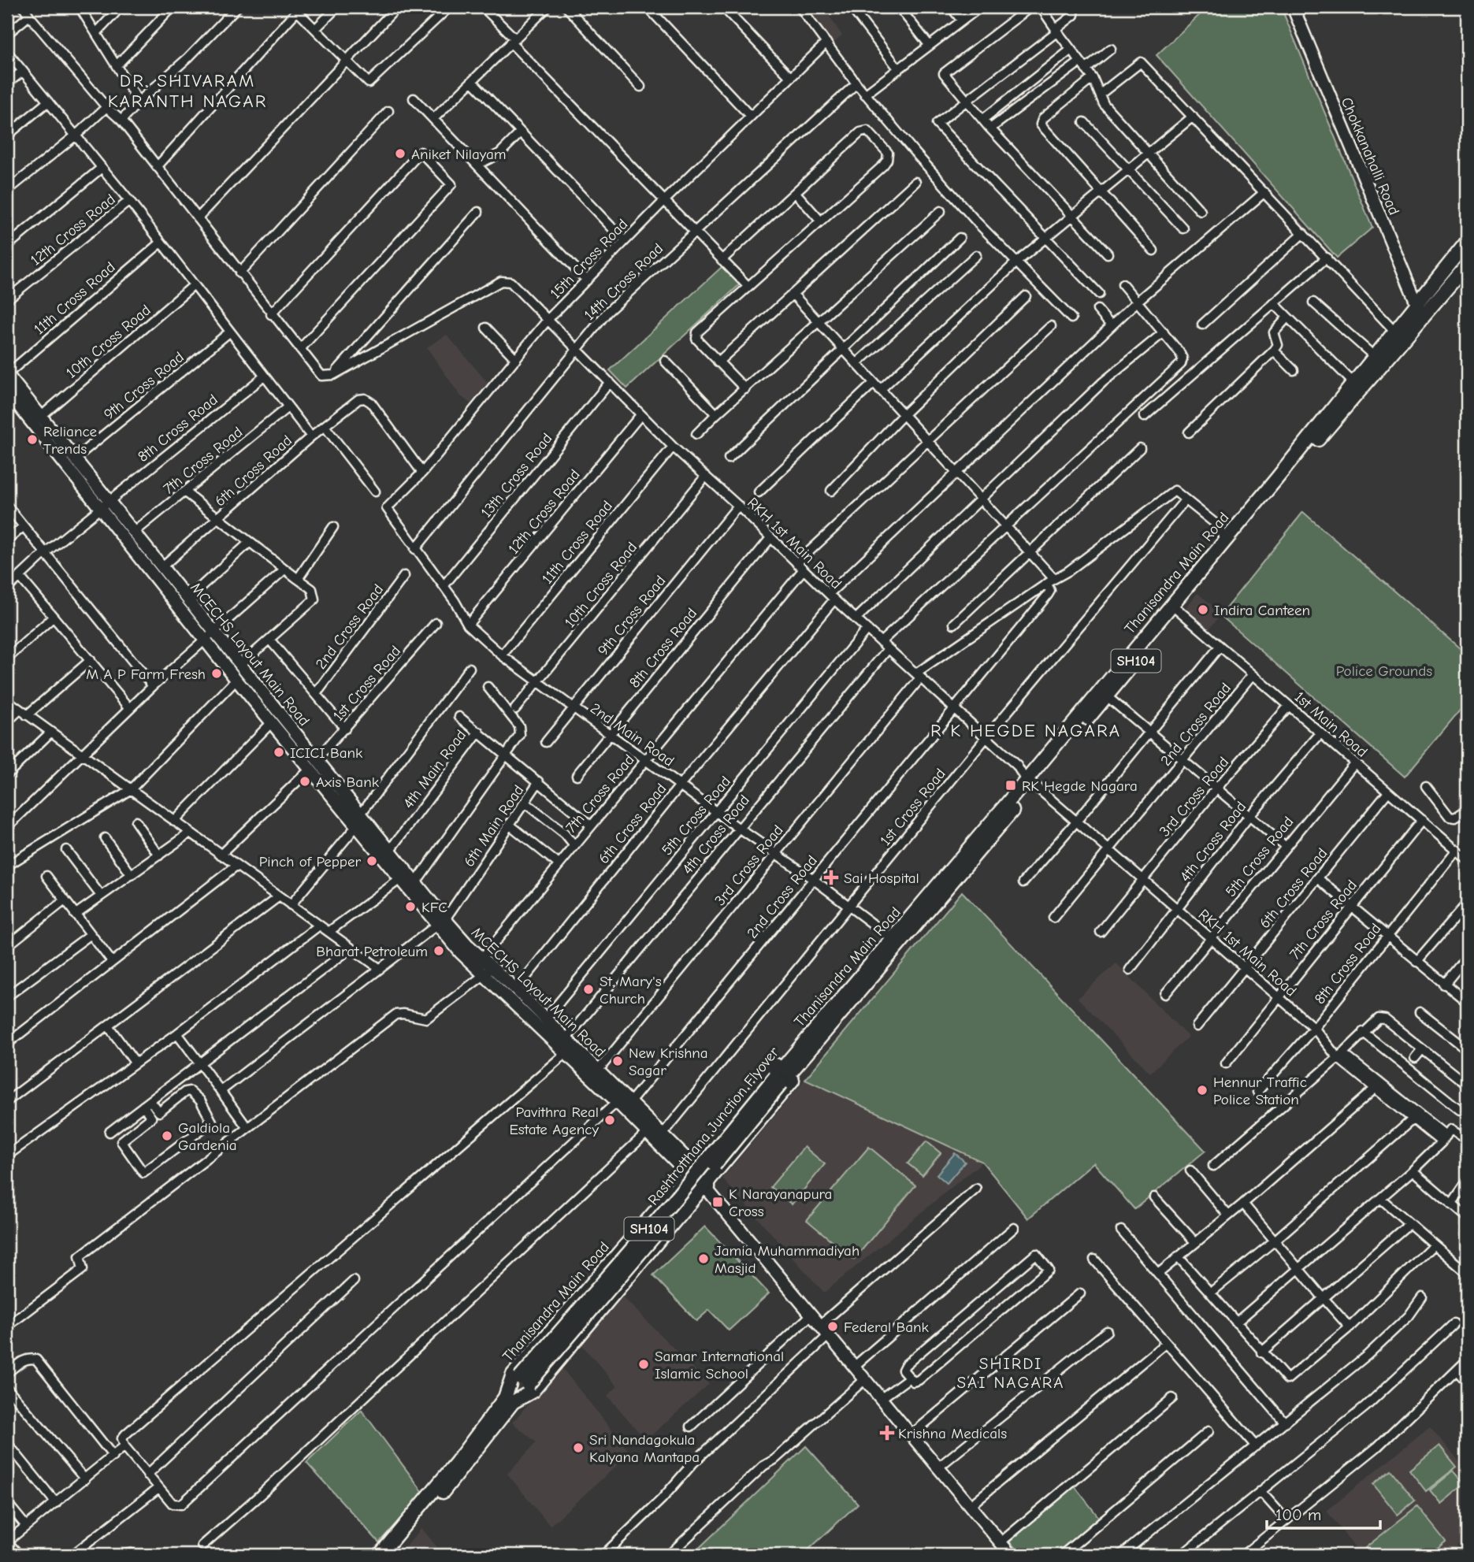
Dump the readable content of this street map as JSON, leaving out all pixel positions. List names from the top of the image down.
{
  "streets": {
    "main road": [
      "Chokkanahalli Road",
      "Thanisandra Main Road",
      "MCECHS Layout Main Road",
      "SH104",
      "Rashtrotthana Junction Flyover"
    ],
    "street": [
      "12th Cross Road",
      "15th Cross Road",
      "14th Cross Road",
      "11th Cross Road",
      "10th Cross Road",
      "9th Cross Road",
      "8th Cross Road",
      "7th Cross Road",
      "6th Cross Road",
      "13th Cross Road",
      "RKH 1st Main Road",
      "2nd Cross Road",
      "1st Cross Road",
      "1st Main Road",
      "2nd Main Road",
      "4th Main Road",
      "3rd Cross Road",
      "5th Cross Road",
      "6th Main Road",
      "4th Cross Road"
    ]
  },
  "crossings": [
    ["Chokkanahalli Road", "Thanisandra Main Road"],
    ["12th Cross Road", "RKH 1st Main Road"],
    ["12th Cross Road", "2nd Main Road"],
    ["15th Cross Road", "6th Cross Road"],
    ["15th Cross Road", "RKH 1st Main Road"],
    ["15th Cross Road", "2nd Main Road"],
    ["14th Cross Road", "RKH 1st Main Road"],
    ["14th Cross Road", "2nd Main Road"],
    ["11th Cross Road", "RKH 1st Main Road"],
    ["11th Cross Road", "MCECHS Layout Main Road"],
    ["11th Cross Road", "2nd Main Road"],
    ["10th Cross Road", "RKH 1st Main Road"],
    ["10th Cross Road", "MCECHS Layout Main Road"],
    ["10th Cross Road", "2nd Main Road"],
    ["9th Cross Road", "RKH 1st Main Road"],
    ["9th Cross Road", "MCECHS Layout Main Road"],
    ["9th Cross Road", "2nd Main Road"],
    ["8th Cross Road", "RKH 1st Main Road"],
    ["8th Cross Road", "MCECHS Layout Main Road"],
    ["8th Cross Road", "1st Main Road"],
    ["8th Cross Road", "2nd Main Road"],
    ["7th Cross Road", "RKH 1st Main Road"],
    ["7th Cross Road", "MCECHS Layout Main Road"],
    ["7th Cross Road", "1st Main Road"],
    ["7th Cross Road", "2nd Main Road"],
    ["6th Cross Road", "RKH 1st Main Road"],
    ["6th Cross Road", "MCECHS Layout Main Road"],
    ["6th Cross Road", "1st Main Road"],
    ["6th Cross Road", "2nd Main Road"],
    ["13th Cross Road", "RKH 1st Main Road"],
    ["13th Cross Road", "2nd Main Road"],
    ["RKH 1st Main Road", "Thanisandra Main Road"],
    ["RKH 1st Main Road", "2nd Cross Road"],
    ["RKH 1st Main Road", "1st Cross Road"],
    ["RKH 1st Main Road", "3rd Cross Road"],
    ["RKH 1st Main Road", "5th Cross Road"],
    ["RKH 1st Main Road", "4th Cross Road"],
    ["Thanisandra Main Road", "MCECHS Layout Main Road"],
    ["Thanisandra Main Road", "1st Main Road"],
    ["Thanisandra Main Road", "2nd Main Road"],
    ["Thanisandra Main Road", "Rashtrotthana Junction Flyover"],
    ["2nd Cross Road", "MCECHS Layout Main Road"],
    ["2nd Cross Road", "1st Main Road"],
    ["2nd Cross Road", "2nd Main Road"],
    ["2nd Cross Road", "3rd Cross Road"],
    ["MCECHS Layout Main Road", "1st Cross Road"],
    ["MCECHS Layout Main Road", "4th Main Road"],
    ["MCECHS Layout Main Road", "3rd Cross Road"],
    ["MCECHS Layout Main Road", "5th Cross Road"],
    ["MCECHS Layout Main Road", "6th Main Road"],
    ["MCECHS Layout Main Road", "4th Cross Road"],
    ["1st Cross Road", "2nd Main Road"],
    ["1st Cross Road", "3rd Cross Road"],
    ["1st Main Road", "3rd Cross Road"],
    ["1st Main Road", "5th Cross Road"],
    ["1st Main Road", "4th Cross Road"],
    ["2nd Main Road", "3rd Cross Road"],
    ["2nd Main Road", "5th Cross Road"],
    ["2nd Main Road", "4th Cross Road"],
    ["4th Main Road", "6th Main Road"]
  ],
  "districts": ["DR. SHIVARAM KARANTH NAGAR", "R K HEGDE NAGARA", "SHIRDI SAI NAGARA"],
  "parks": ["Police Grounds"],
  "places": {
    "other": [
      "Aniket Nilayam",
      "Reliance Trends",
      "Indira Canteen",
      "M A P Farm Fresh",
      "ICICI Bank",
      "Axis Bank",
      "Pinch of Pepper",
      "KFC",
      "Bharat Petroleum",
      "St. Mary's Church",
      "New Krishna Sagar",
      "Hennur Traffic Police Station",
      "Pavithra Real Estate Agency",
      "Galdiola Gardenia",
      "Jamia Muhammadiyah Masjid",
      "Federal Bank",
      "Samar International Islamic School",
      "Sri Nandagokula Kalyana Mantapa"
    ],
    "transit": ["RK Hegde Nagara", "K Narayanapura Cross"],
    "health": ["Sai Hospital", "Krishna Medicals"]
  },
  "scale_bar": "100 m"
}
